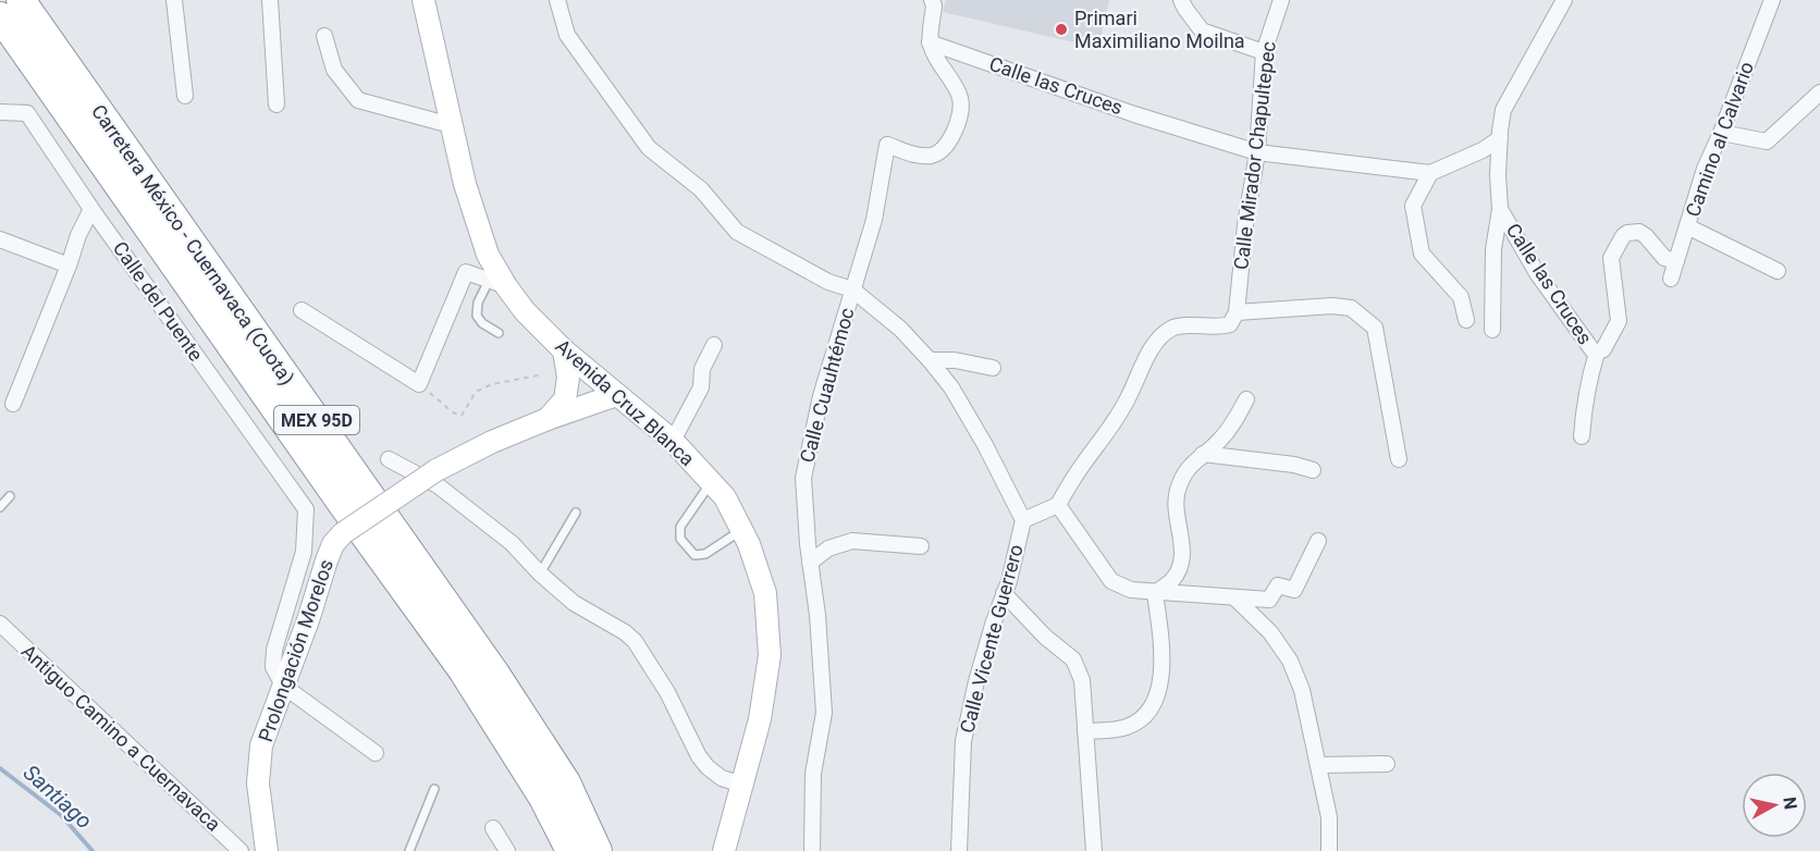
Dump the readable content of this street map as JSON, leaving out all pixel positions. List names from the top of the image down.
{
  "streets": {
    "highway": ["Carretera México - Cuernavaca (Cuota)", "MEX 95D"],
    "main road": ["Avenida Cruz Blanca", "Prolongación Morelos"],
    "street": [
      "Calle las Cruces",
      "Camino al Calvario",
      "Calle Mirador Chapultepec",
      "Calle del Puente",
      "Calle Cuauhtémoc",
      "Calle Vicente Guerrero",
      "Antiguo Camino a Cuernavaca"
    ]
  },
  "crossings": [
    ["Calle las Cruces", "Camino al Calvario"],
    ["Calle las Cruces", "Calle Mirador Chapultepec"],
    ["Calle las Cruces", "Calle Cuauhtémoc"],
    ["Calle del Puente", "Prolongación Morelos"],
    ["Calle Cuauhtémoc", "Calle Vicente Guerrero"]
  ],
  "water": ["Santiago"],
  "places": ["Primari Maximiliano Moilna"],
  "north": "right"
}
